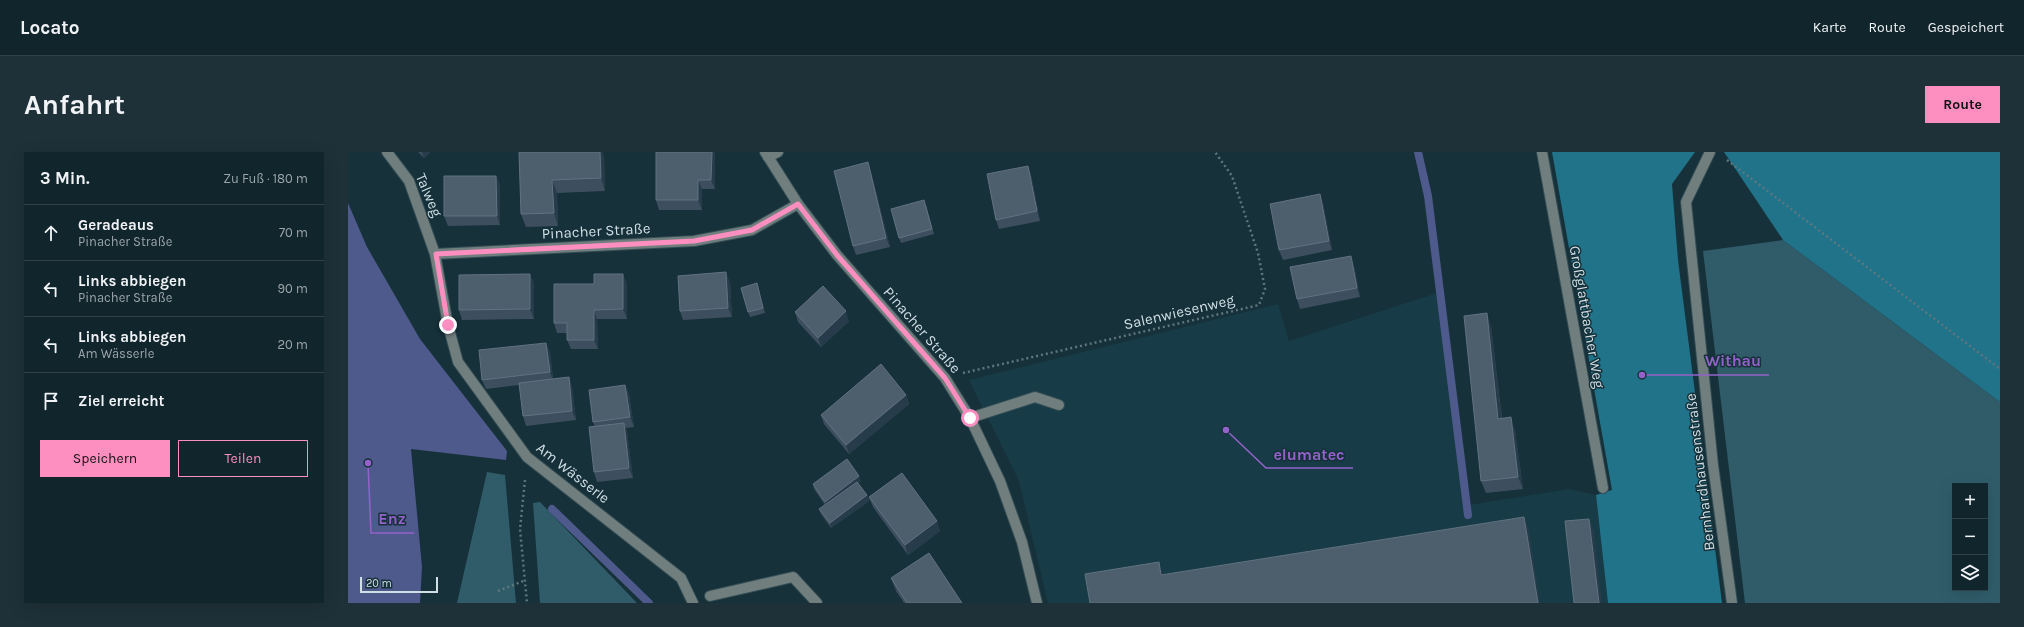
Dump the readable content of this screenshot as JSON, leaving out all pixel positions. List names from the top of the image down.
{
  "streets": {
    "street": [
      "Talweg",
      "Pinacher Straße",
      "Großglattbacher Weg",
      "Bernhardhausenstraße",
      "Am Wässerle"
    ],
    "path": ["Salenwiesenweg"]
  },
  "crossings": [
    ["Talweg", "Pinacher Straße"],
    ["Talweg", "Am Wässerle"],
    ["Pinacher Straße", "Salenwiesenweg"],
    ["Pinacher Straße", "Am Wässerle"]
  ],
  "places": ["Withau", "elumatec", "Enz"],
  "scale_bar": "20 m",
  "page": {
    "header": "Locato",
    "nav": ["Karte", "Route", "Gespeichert"],
    "buttons": [
      "Route",
      ["Speichern", "Teilen"]
    ],
    "title": "Anfahrt",
    "heading": ["3 Min.", "Zu Fuß · 180 m"],
    "list": [
      ["Geradeaus", "Pinacher Straße", "70 m"],
      ["Links abbiegen", "Pinacher Straße", "90 m"],
      ["Links abbiegen", "Am Wässerle", "20 m"],
      "Ziel erreicht"
    ],
    "map_buttons": ["+", "−"],
    "scale": "20 m"
  }
}
